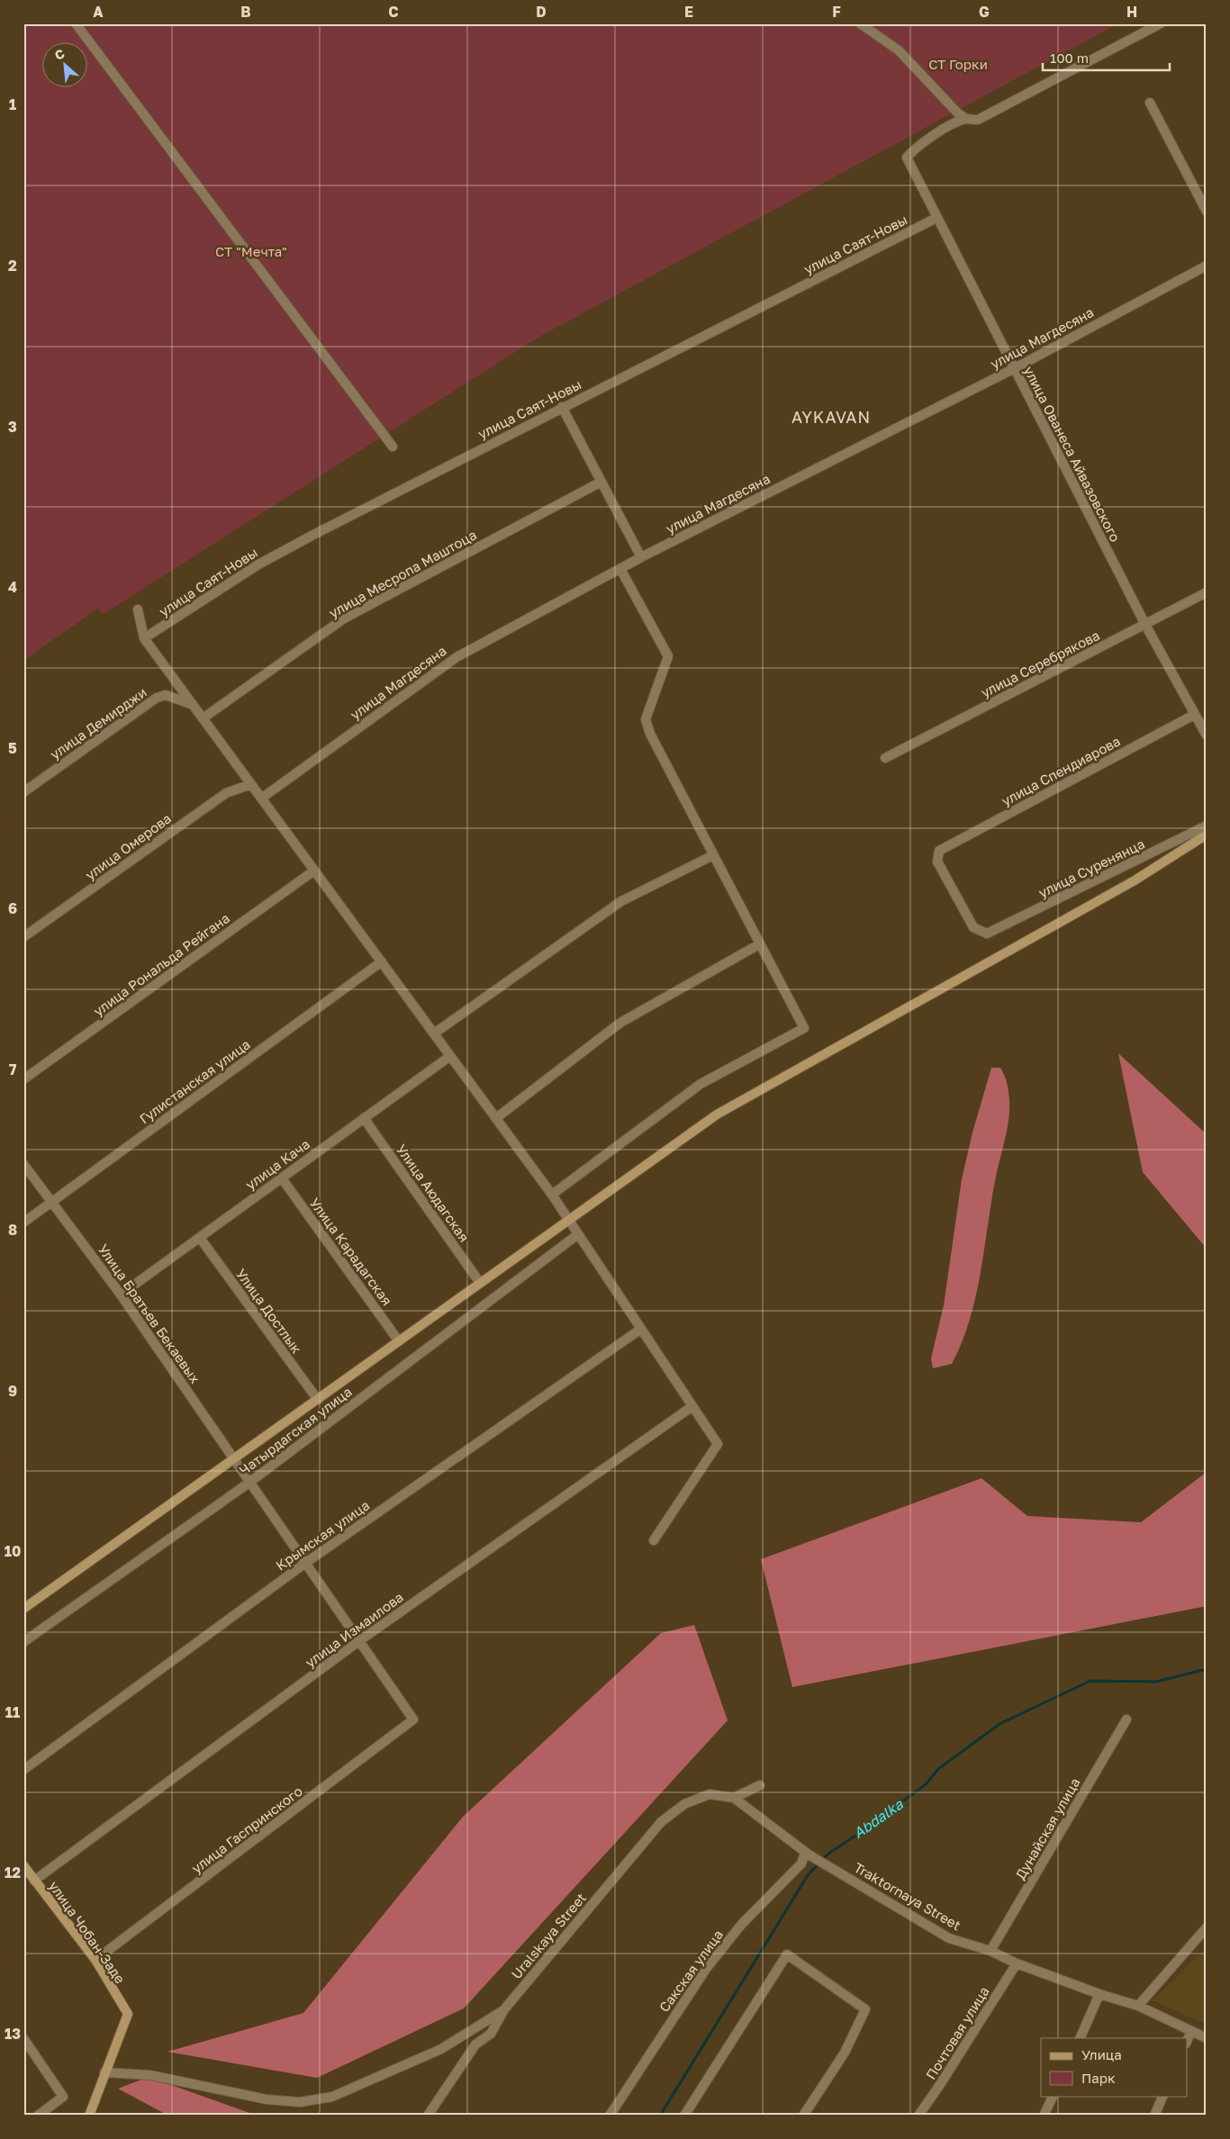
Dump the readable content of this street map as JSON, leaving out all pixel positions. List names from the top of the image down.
{
  "streets": {
    "main road": ["улица Чобан-Заде"],
    "street": [
      "улица Саят-Новы",
      "улица Магдесяна",
      "улица Ованеса Айвазовского",
      "улица Месропа Маштоца",
      "улица Серебрякова",
      "улица Демирджи",
      "улица Спендиарова",
      "улица Омерова",
      "улица Суренянца",
      "улица Рональда Рейгана",
      "Гулистанская улица",
      "улица Кача",
      "Улица Аюдагская",
      "Улица Карадагская",
      "Улица Достлык",
      "Улица Братьев Бекаевых",
      "Чатырдагская улица",
      "Крымская улица",
      "улица Измаилова",
      "Дунайская улица",
      "улица Гаспринского",
      "Traktornaya Street",
      "Uralskaya Street",
      "Сакская улица",
      "Почтовая улица"
    ]
  },
  "crossings": [
    ["улица Саят-Новы", "улица Ованеса Айвазовского"],
    ["улица Магдесяна", "улица Ованеса Айвазовского"],
    ["улица Ованеса Айвазовского", "улица Серебрякова"],
    ["улица Ованеса Айвазовского", "улица Спендиарова"],
    ["улица Спендиарова", "улица Суренянца"],
    ["Гулистанская улица", "Улица Братьев Бекаевых"],
    ["улица Кача", "Улица Аюдагская"],
    ["улица Кача", "Улица Карадагская"],
    ["улица Кача", "Улица Достлык"],
    ["улица Кача", "Улица Братьев Бекаевых"],
    ["Улица Братьев Бекаевых", "Чатырдагская улица"],
    ["Улица Братьев Бекаевых", "Крымская улица"],
    ["Улица Братьев Бекаевых", "улица Измаилова"],
    ["Улица Братьев Бекаевых", "улица Гаспринского"],
    ["улица Измаилова", "улица Чобан-Заде"],
    ["Дунайская улица", "Traktornaya Street"],
    ["улица Гаспринского", "улица Чобан-Заде"],
    ["Traktornaya Street", "Uralskaya Street"],
    ["Traktornaya Street", "Сакская улица"],
    ["Traktornaya Street", "Почтовая улица"]
  ],
  "districts": ["AYKAVAN"],
  "water": ["Abdalka"],
  "parks": ["СТ Горки", "СТ \"Мечта\""],
  "legend": ["Улица", "Парк"],
  "scale_bar": "100 m",
  "north": "top left",
  "grid": {
    "columns": [
      "A",
      "B",
      "C",
      "D",
      "E",
      "F",
      "G",
      "H"
    ],
    "rows": [
      "1",
      "2",
      "3",
      "4",
      "5",
      "6",
      "7",
      "8",
      "9",
      "10",
      "11",
      "12",
      "13"
    ]
  }
}
